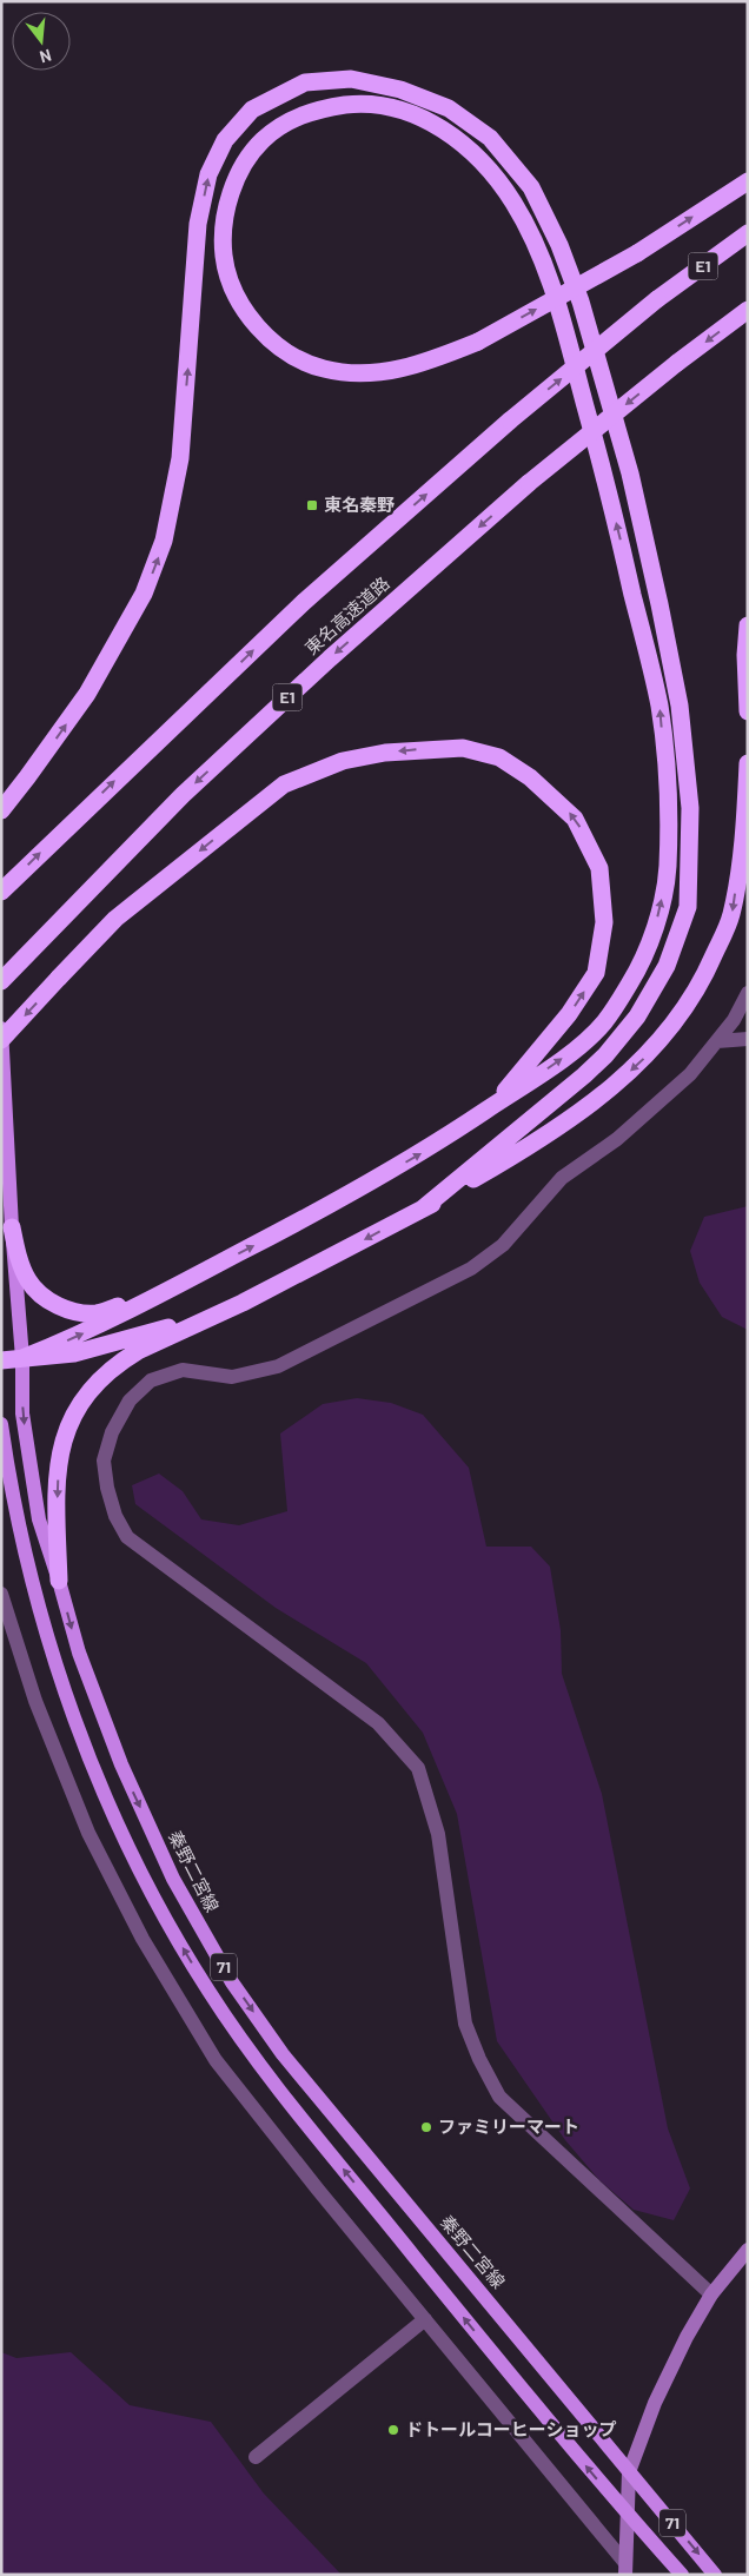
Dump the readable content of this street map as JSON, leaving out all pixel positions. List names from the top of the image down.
{
  "streets": {
    "highway": ["E1", "東名高速道路"],
    "main road": ["秦野二宮線", "71"]
  },
  "places": {
    "transit": ["東名秦野"],
    "other": ["ファミリーマート", "ドトールコーヒーショップ"]
  },
  "north": "bottom"
}
